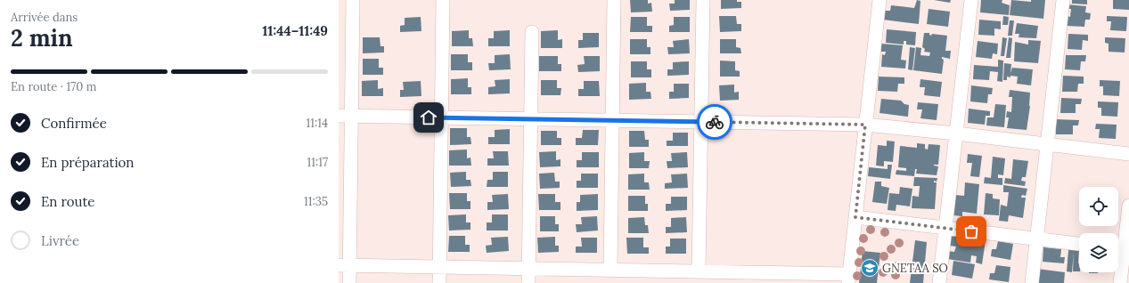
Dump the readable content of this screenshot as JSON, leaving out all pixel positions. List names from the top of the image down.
{
  "places": {
    "school or university": ["GNETAA SO"]
  },
  "page": {
    "heading": ["2 min", "Arrivée dans", "11:44–11:49"],
    "bar": "En route · 170 m",
    "list": [
      ["Confirmée", "11:14"],
      ["En préparation", "11:17"],
      ["En route", "11:35"],
      "Livrée"
    ]
  }
}
